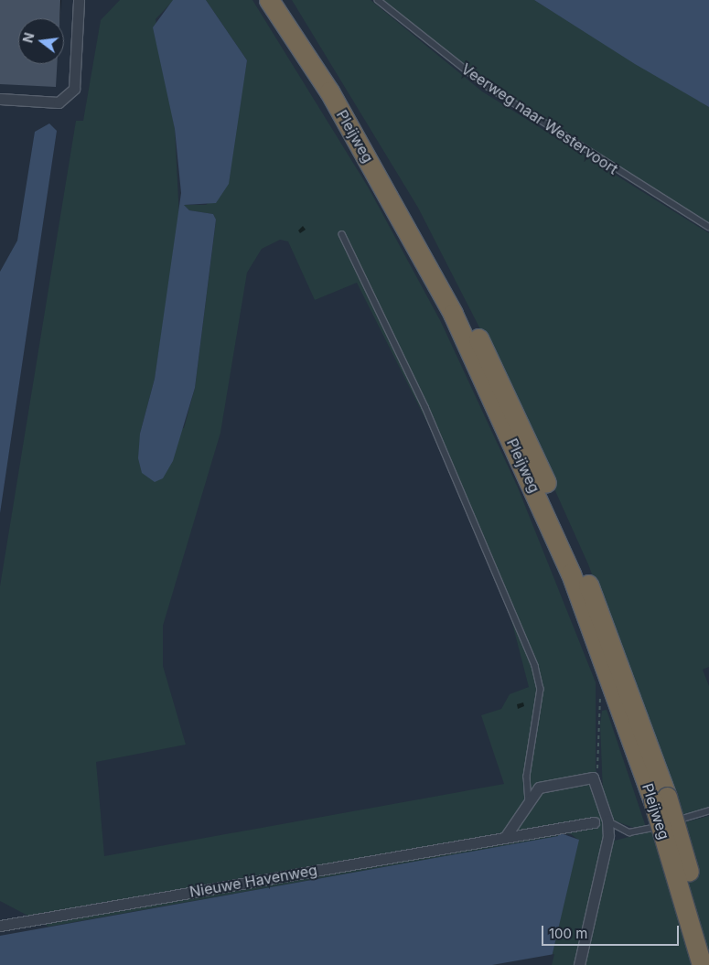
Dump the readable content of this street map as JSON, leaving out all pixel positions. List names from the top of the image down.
{
  "streets": {
    "highway": ["Pleijweg"],
    "street": ["Nieuwe Havenweg"],
    "lane": ["Veerweg naar Westervoort"]
  },
  "scale_bar": "100 m",
  "north": "left"
}
